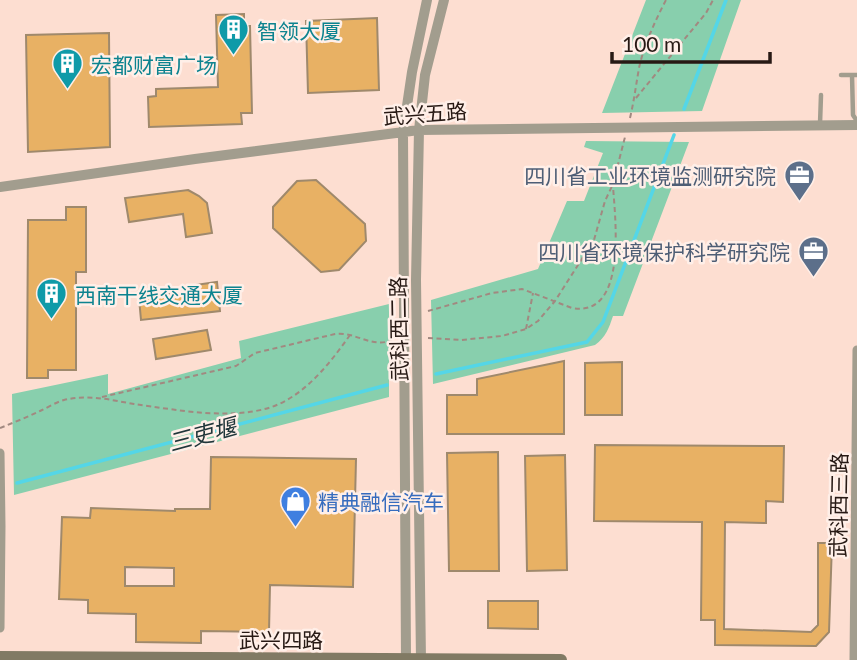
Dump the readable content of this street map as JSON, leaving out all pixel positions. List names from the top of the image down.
{
  "streets": {
    "main road": ["武兴四路"],
    "street": ["武兴五路", "武科西二路", "武科西三路"]
  },
  "crossings": [
    ["武兴五路", "武科西二路"],
    ["武科西二路", "武兴四路"]
  ],
  "water": ["三吏堰"],
  "places": {
    "building": ["智领大厦", "宏都财富广场", "西南干线交通大厦"],
    "office": ["四川省工业环境监测研究院", "四川省环境保护科学研究院"],
    "shop": ["精典融信汽车"]
  },
  "scale_bar": "100 m"
}
